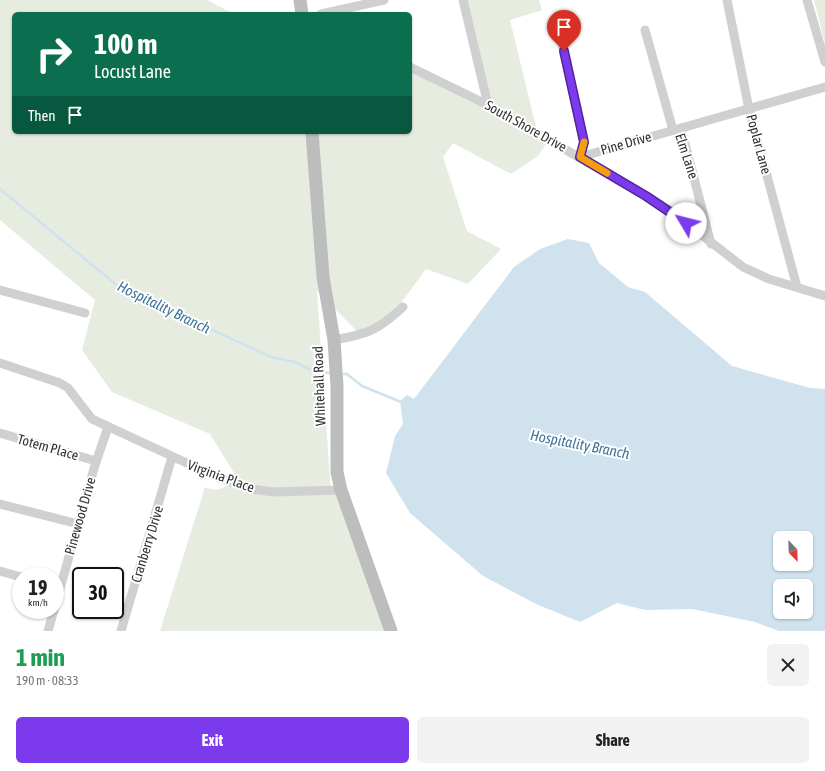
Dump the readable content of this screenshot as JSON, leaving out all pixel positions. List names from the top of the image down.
{
  "streets": {
    "street": [
      "South Shore Drive",
      "Pine Drive",
      "Poplar Lane",
      "Elm Lane",
      "Whitehall Road",
      "Totem Place",
      "Virginia Place",
      "Pinewood Drive",
      "Cranberry Drive"
    ]
  },
  "crossings": [
    ["South Shore Drive", "Pine Drive"],
    ["South Shore Drive", "Poplar Lane"],
    ["South Shore Drive", "Elm Lane"],
    ["Pine Drive", "Poplar Lane"],
    ["Pine Drive", "Elm Lane"],
    ["Whitehall Road", "Virginia Place"],
    ["Totem Place", "Pinewood Drive"],
    ["Virginia Place", "Pinewood Drive"],
    ["Virginia Place", "Cranberry Drive"]
  ],
  "water": ["Hospitality Branch"],
  "north": "bottom right",
  "page": {
    "turn": ["100 m", "Locust Lane"],
    "then": "Then",
    "speed": "19 km/h",
    "limit": "30",
    "heading": ["1 min", "190 m · 08:33"],
    "buttons": ["Exit", "Share"]
  }
}
